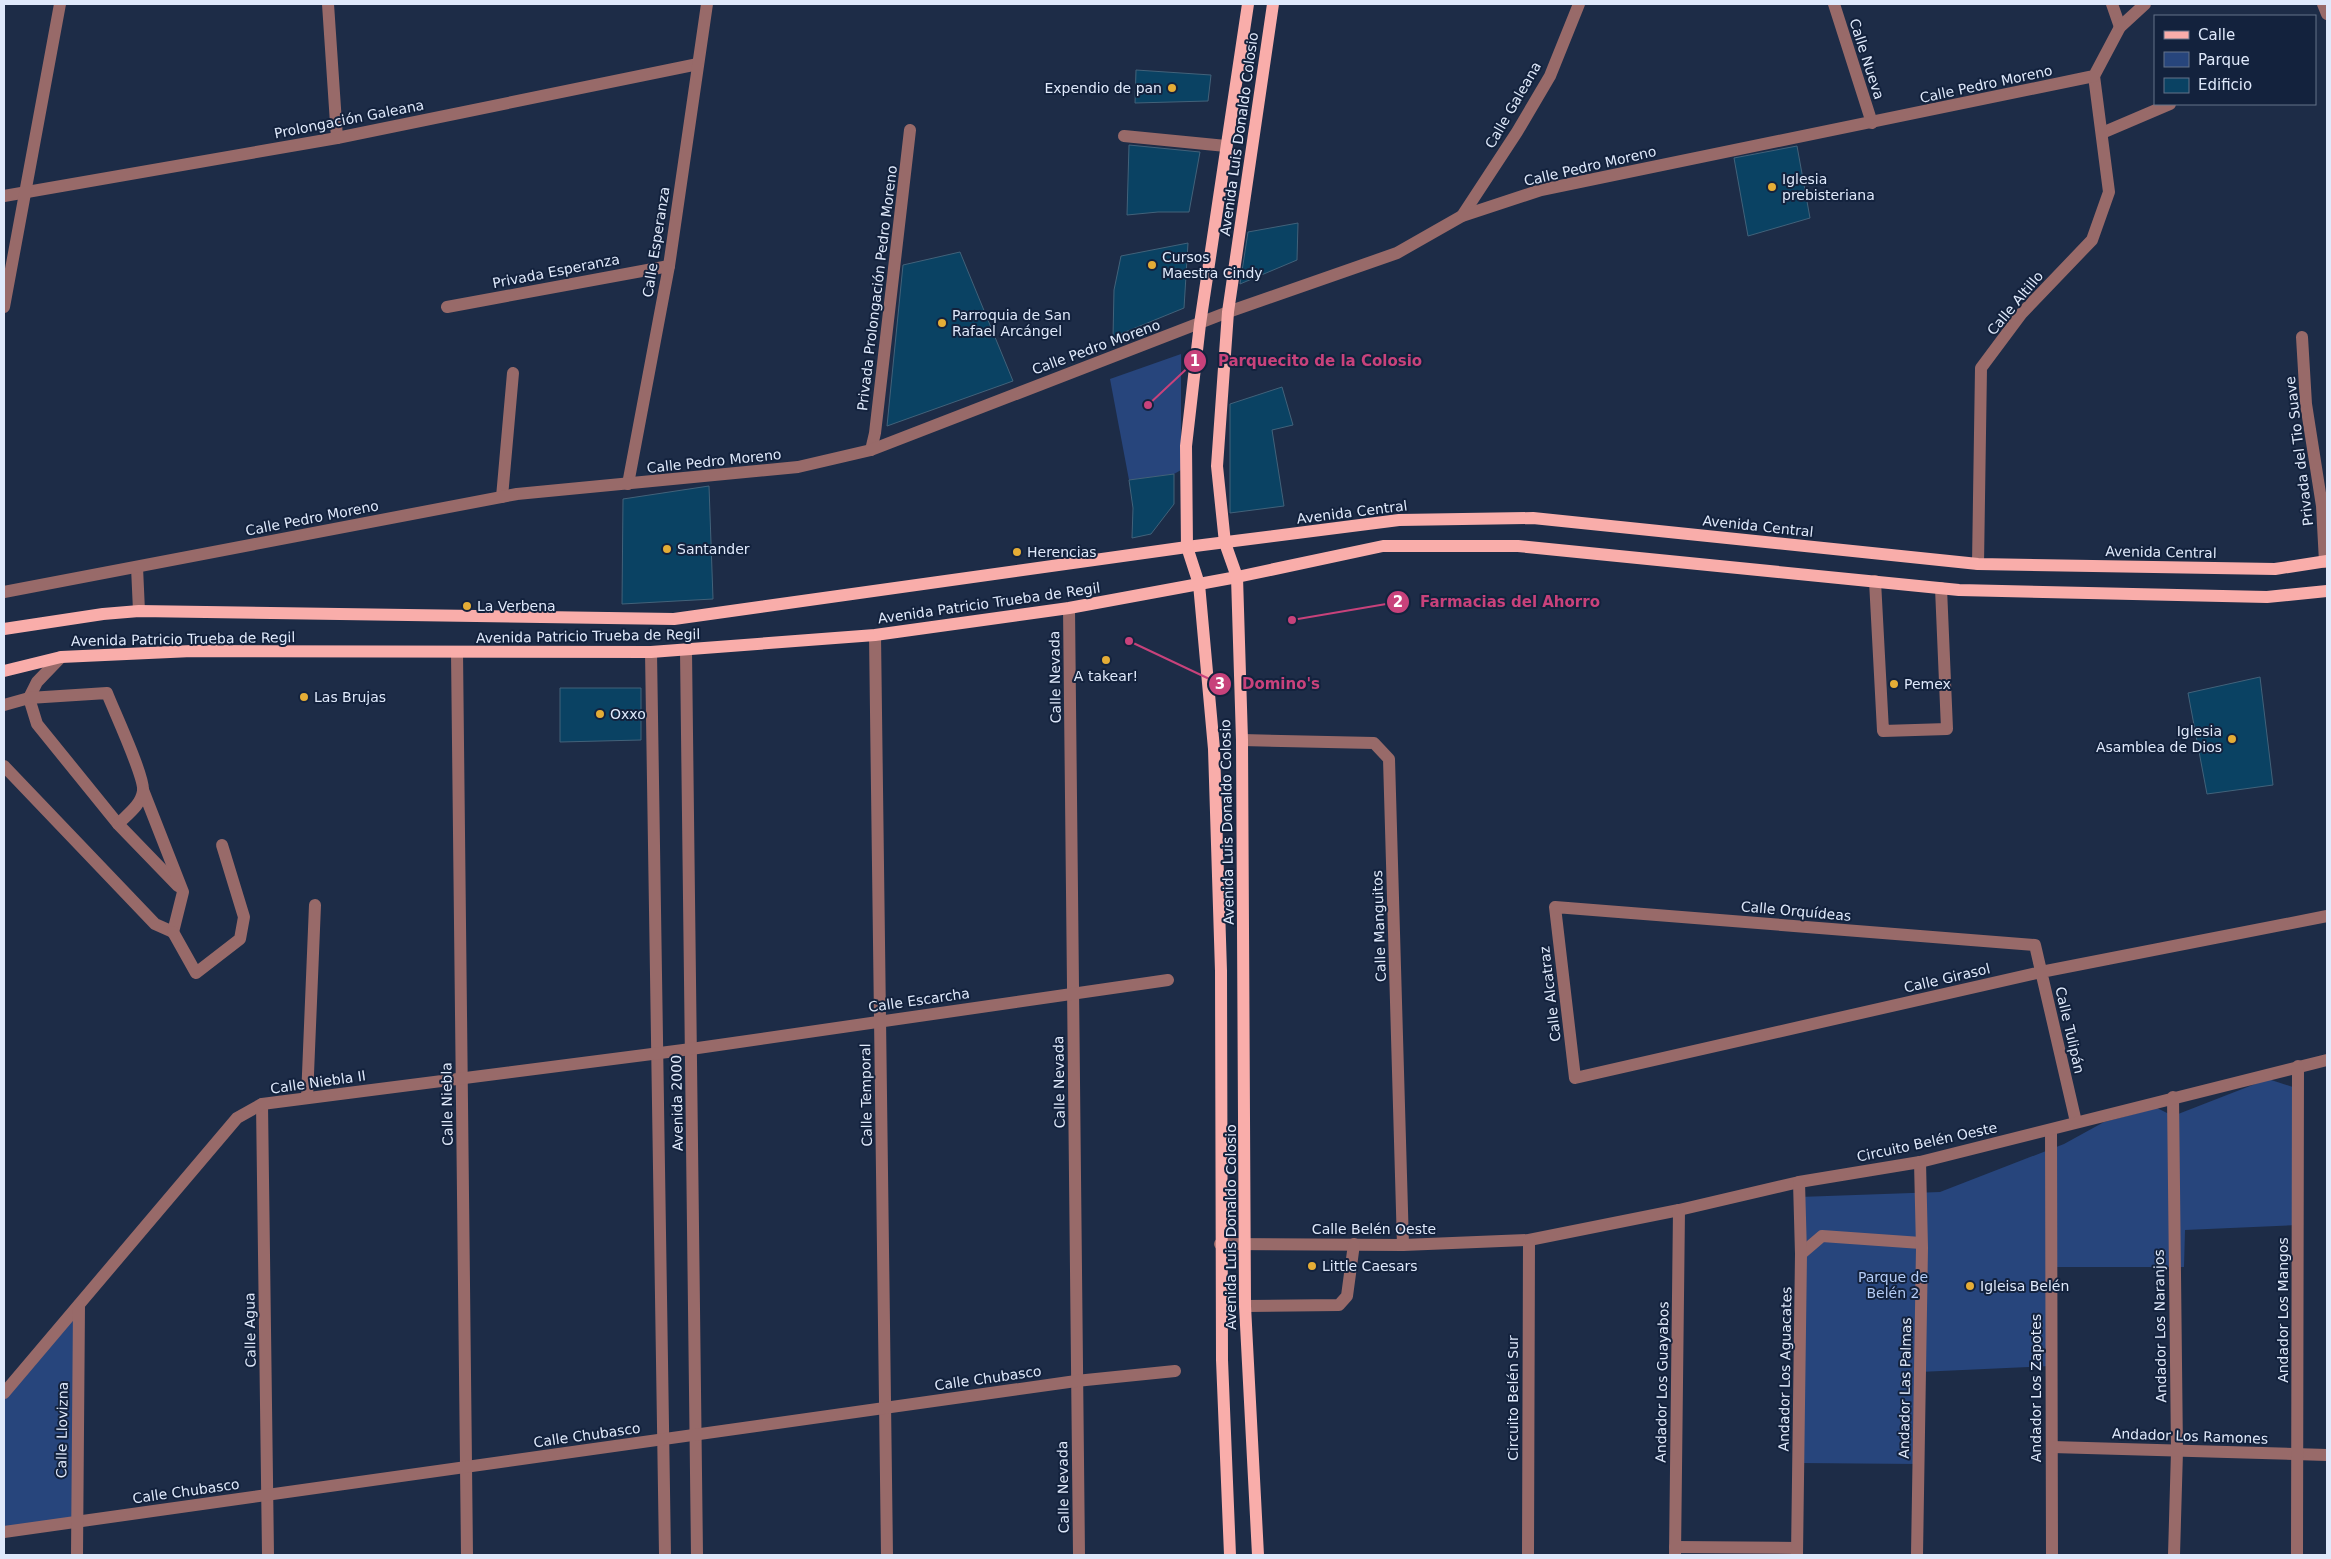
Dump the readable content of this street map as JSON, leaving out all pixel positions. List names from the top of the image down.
{
  "streets": {
    "main road": ["Avenida Luis Donaldo Colosio", "Avenida Central", "Avenida Patricio Trueba de Regil"],
    "street": [
      "Calle Nueva",
      "Calle Pedro Moreno",
      "Calle Galeana",
      "Prolongación Galeana",
      "Calle Esperanza",
      "Privada Esperanza",
      "Privada Prolongación Pedro Moreno",
      "Calle Altillo",
      "Privada del Tio Suave",
      "Calle Nevada",
      "Calle Orquídeas",
      "Calle Manguitos",
      "Calle Girasol",
      "Calle Alcatraz",
      "Calle Escarcha",
      "Calle Tulipán",
      "Calle Niebla II",
      "Calle Temporal",
      "Avenida 2000",
      "Calle Niebla",
      "Circuito Belén Oeste",
      "Calle Belén Oeste",
      "Andador Los Mangos",
      "Andador Los Naranjos",
      "Calle Agua",
      "Andador Los Aguacates",
      "Calle Chubasco",
      "Andador Los Guayabos",
      "Andador Las Palmas",
      "Andador Los Zapotes",
      "Circuito Belén Sur",
      "Calle Llovizna",
      "Andador Los Ramones"
    ]
  },
  "crossings": [
    ["Calle Nueva", "Calle Pedro Moreno"],
    ["Calle Pedro Moreno", "Calle Galeana"],
    ["Calle Pedro Moreno", "Avenida Luis Donaldo Colosio"],
    ["Calle Pedro Moreno", "Calle Esperanza"],
    ["Calle Pedro Moreno", "Privada Prolongación Pedro Moreno"],
    ["Calle Pedro Moreno", "Calle Altillo"],
    ["Prolongación Galeana", "Calle Esperanza"],
    ["Avenida Luis Donaldo Colosio", "Avenida Central"],
    ["Avenida Luis Donaldo Colosio", "Calle Manguitos"],
    ["Avenida Luis Donaldo Colosio", "Calle Belén Oeste"],
    ["Calle Esperanza", "Privada Esperanza"],
    ["Calle Altillo", "Avenida Central"],
    ["Privada del Tio Suave", "Avenida Central"],
    ["Avenida Central", "Avenida Patricio Trueba de Regil"],
    ["Avenida Patricio Trueba de Regil", "Calle Nevada"],
    ["Avenida Patricio Trueba de Regil", "Calle Temporal"],
    ["Avenida Patricio Trueba de Regil", "Avenida 2000"],
    ["Avenida Patricio Trueba de Regil", "Calle Niebla"],
    ["Calle Nevada", "Calle Escarcha"],
    ["Calle Nevada", "Calle Chubasco"],
    ["Calle Orquídeas", "Calle Alcatraz"],
    ["Calle Orquídeas", "Calle Tulipán"],
    ["Calle Manguitos", "Calle Belén Oeste"],
    ["Calle Girasol", "Calle Alcatraz"],
    ["Calle Girasol", "Calle Tulipán"],
    ["Calle Escarcha", "Calle Niebla II"],
    ["Calle Escarcha", "Calle Temporal"],
    ["Calle Escarcha", "Avenida 2000"],
    ["Calle Tulipán", "Circuito Belén Oeste"],
    ["Calle Niebla II", "Avenida 2000"],
    ["Calle Niebla II", "Calle Niebla"],
    ["Calle Niebla II", "Calle Agua"],
    ["Calle Niebla II", "Calle Llovizna"],
    ["Calle Temporal", "Calle Chubasco"],
    ["Avenida 2000", "Calle Chubasco"],
    ["Calle Niebla", "Calle Chubasco"],
    ["Circuito Belén Oeste", "Calle Belén Oeste"],
    ["Circuito Belén Oeste", "Andador Los Mangos"],
    ["Circuito Belén Oeste", "Andador Los Naranjos"],
    ["Circuito Belén Oeste", "Andador Los Aguacates"],
    ["Circuito Belén Oeste", "Andador Los Guayabos"],
    ["Circuito Belén Oeste", "Andador Las Palmas"],
    ["Circuito Belén Oeste", "Andador Los Zapotes"],
    ["Circuito Belén Oeste", "Circuito Belén Sur"],
    ["Calle Belén Oeste", "Circuito Belén Sur"],
    ["Andador Los Mangos", "Andador Los Ramones"],
    ["Andador Los Naranjos", "Andador Los Ramones"],
    ["Calle Agua", "Calle Chubasco"],
    ["Calle Chubasco", "Calle Llovizna"],
    ["Andador Los Zapotes", "Andador Los Ramones"]
  ],
  "parks": ["Parque de Belén 2"],
  "places": [
    "Expendio de pan",
    "Iglesia prebisteriana",
    "Cursos Maestra Cindy",
    "Parroquia de San Rafael Arcángel",
    "Parquecito de la Colosio",
    "Santander",
    "Herencias",
    "La Verbena",
    "Farmacias del Ahorro",
    "Domino's",
    "A takear!",
    "Pemex",
    "Las Brujas",
    "Oxxo",
    "Iglesia Asamblea de Dios",
    "Little Caesars",
    "Igleisa Belén"
  ],
  "legend": ["Calle", "Parque", "Edificio"]
}
